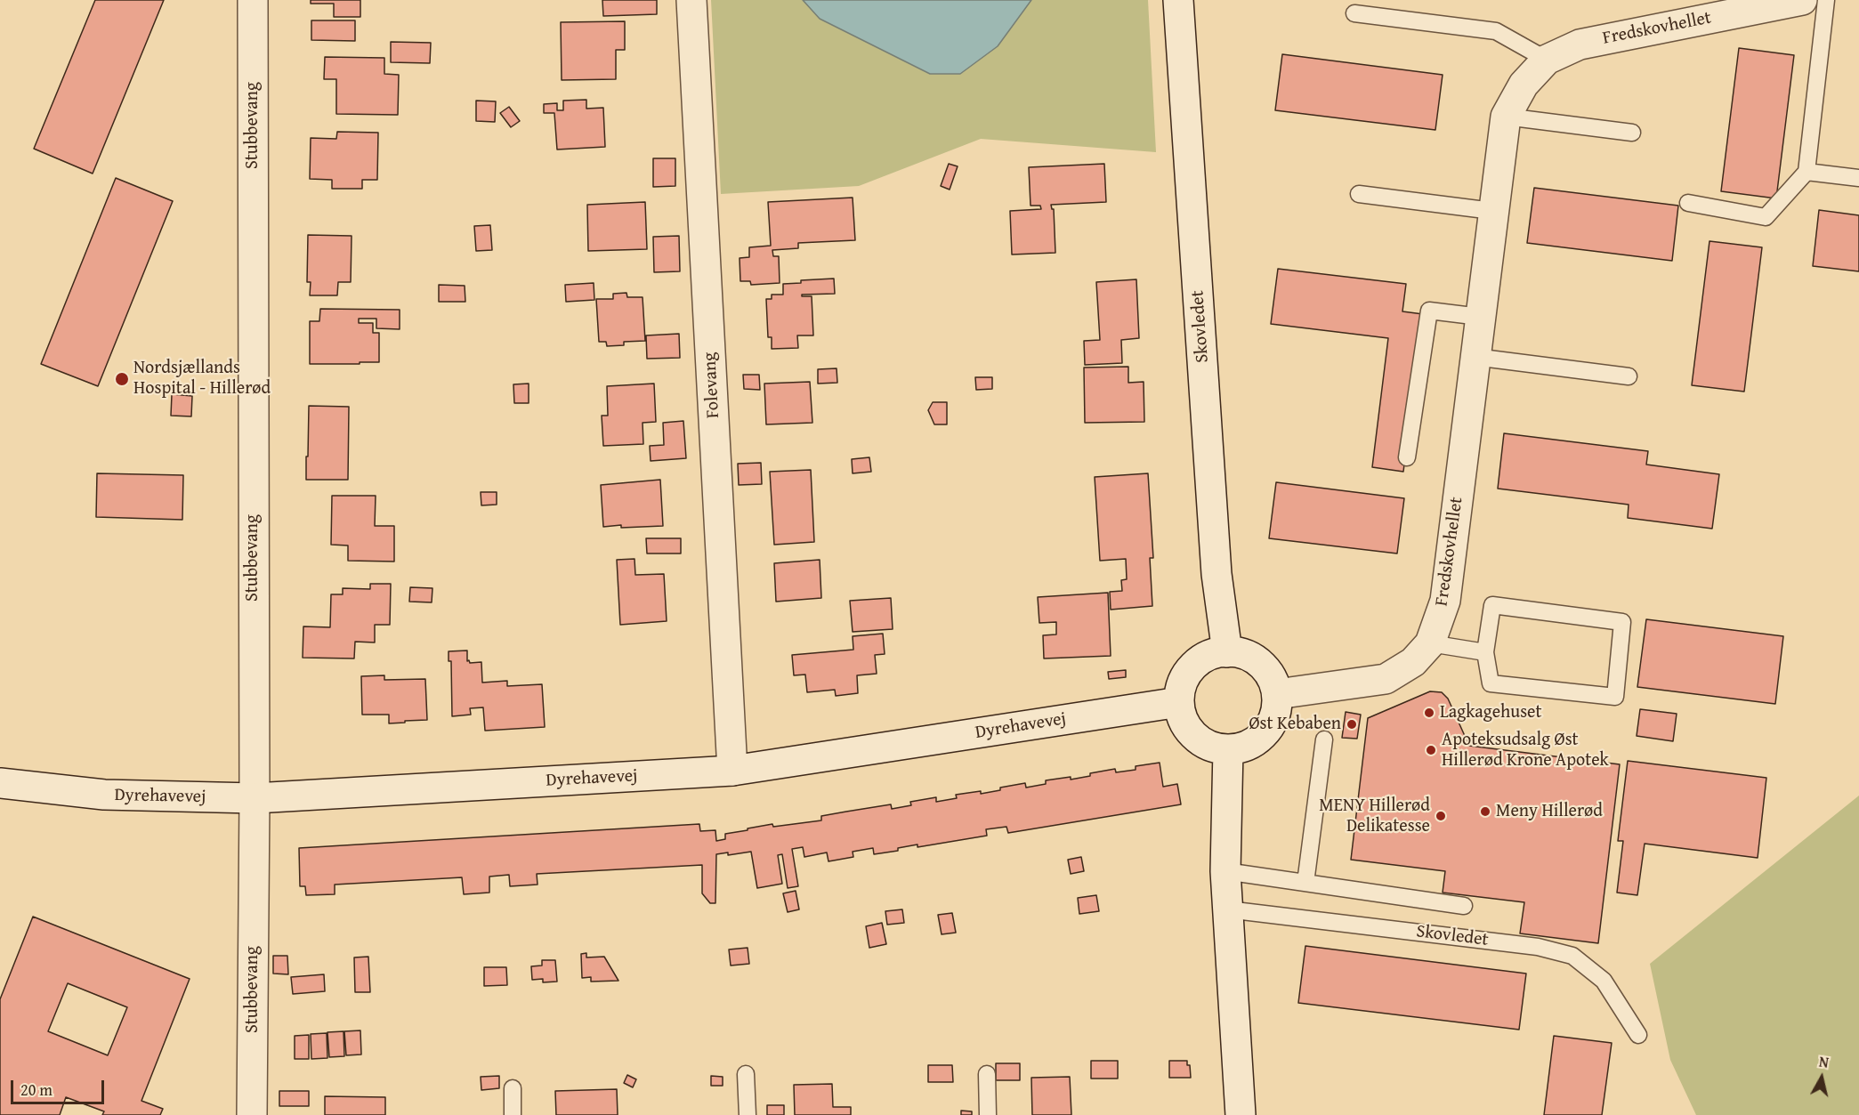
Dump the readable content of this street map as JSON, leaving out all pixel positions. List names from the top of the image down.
{
  "streets": {
    "street": [
      "Fredskovhellet",
      "Stubbevang",
      "Skovledet",
      "Folevang",
      "Dyrehavevej"
    ]
  },
  "crossings": [
    ["Fredskovhellet", "Skovledet"],
    ["Fredskovhellet", "Dyrehavevej"],
    ["Stubbevang", "Dyrehavevej"],
    ["Skovledet", "Dyrehavevej"],
    ["Folevang", "Dyrehavevej"]
  ],
  "places": [
    "Nordsjællands Hospital - Hillerød",
    "Lagkagehuset",
    "Øst Kebaben",
    "Apoteksudsalg Øst Hillerød Krone Apotek",
    "Meny Hillerød",
    "MENY Hillerød Delikatesse"
  ],
  "scale_bar": "20 m",
  "north": "top"
}
